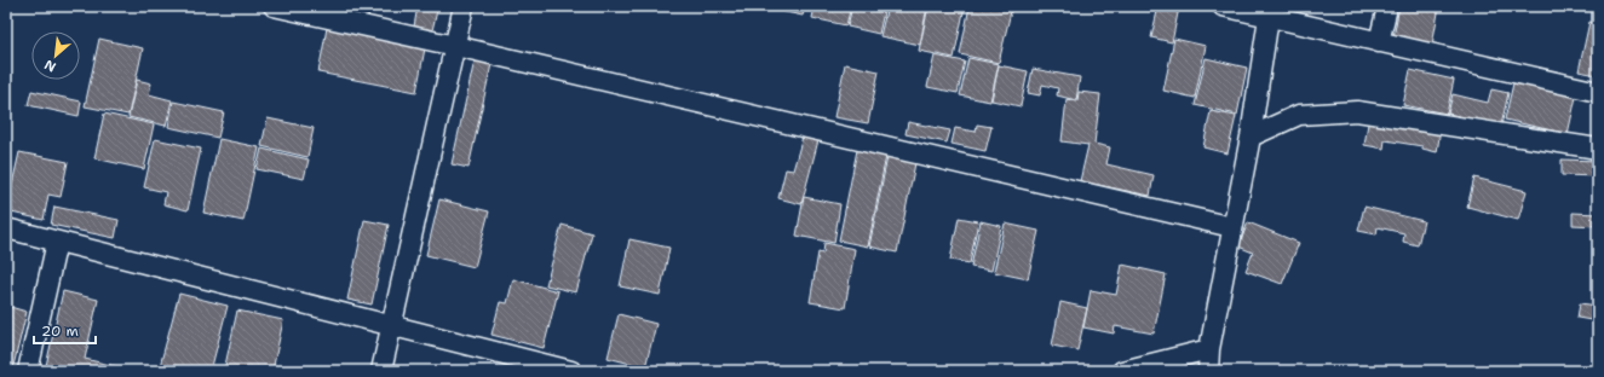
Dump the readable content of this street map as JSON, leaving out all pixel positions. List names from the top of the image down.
{
  "scale_bar": "20 m",
  "north": "bottom left"
}
